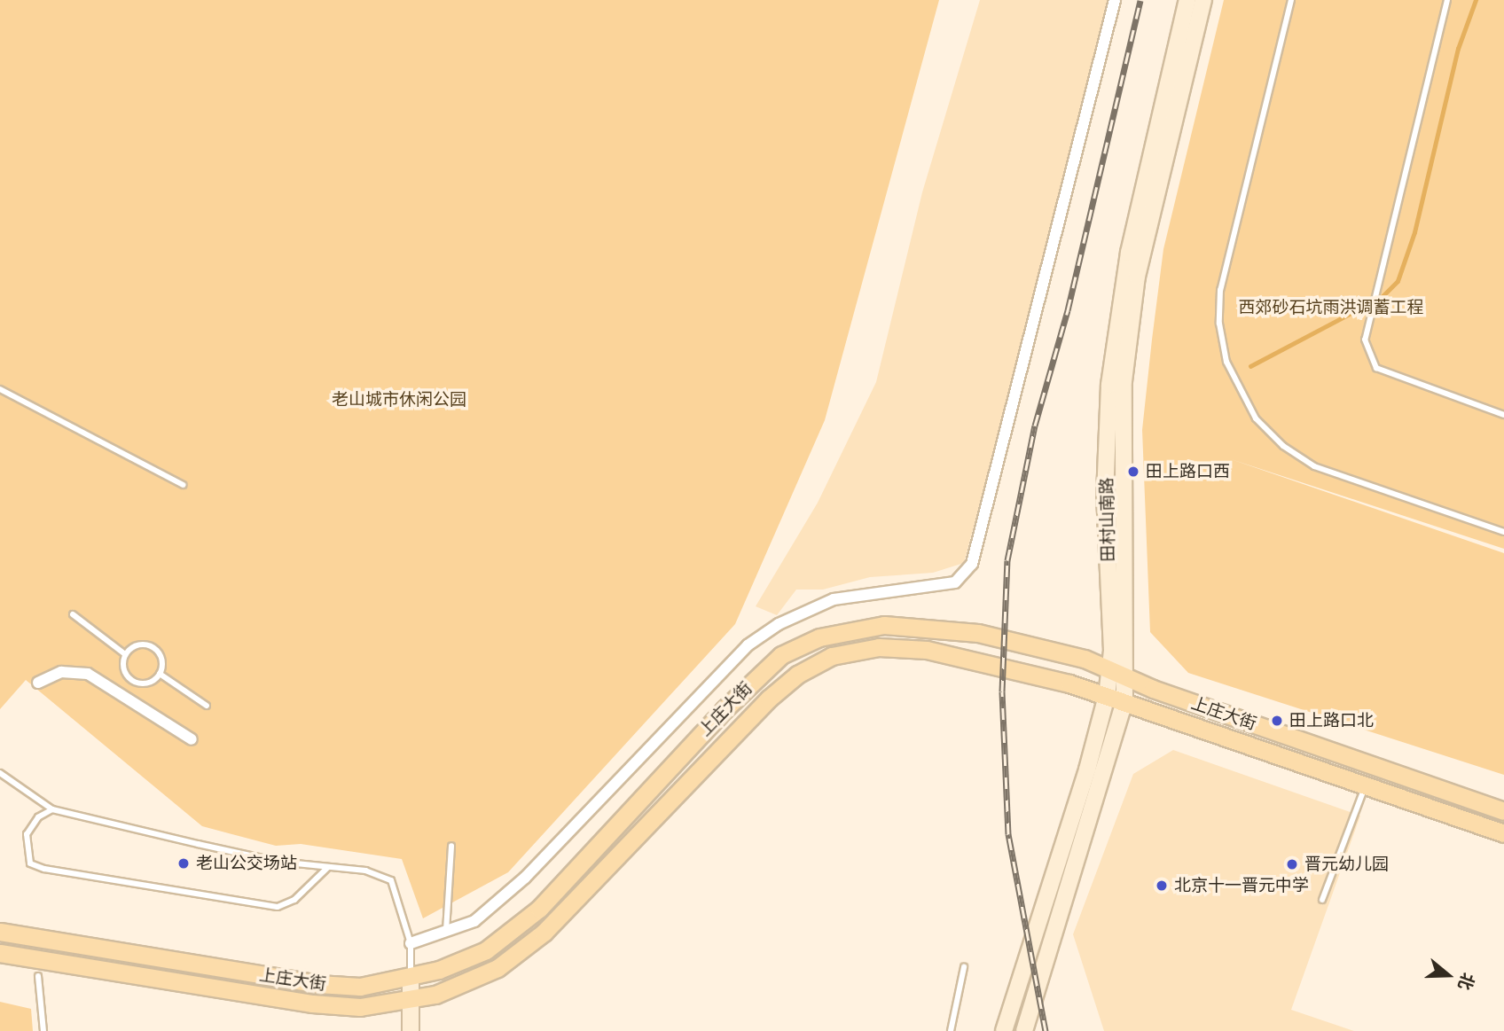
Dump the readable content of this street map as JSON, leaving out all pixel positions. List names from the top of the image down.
{
  "streets": {
    "main road": ["田村山南路", "上庄大街"]
  },
  "crossings": [
    ["田村山南路", "上庄大街"]
  ],
  "parks": ["西郊砂石坑雨洪调蓄工程", "老山城市休闲公园"],
  "places": [
    "田上路口西",
    "田上路口北",
    "老山公交场站",
    "晋元幼儿园",
    "北京十一晋元中学"
  ],
  "north": "right"
}
